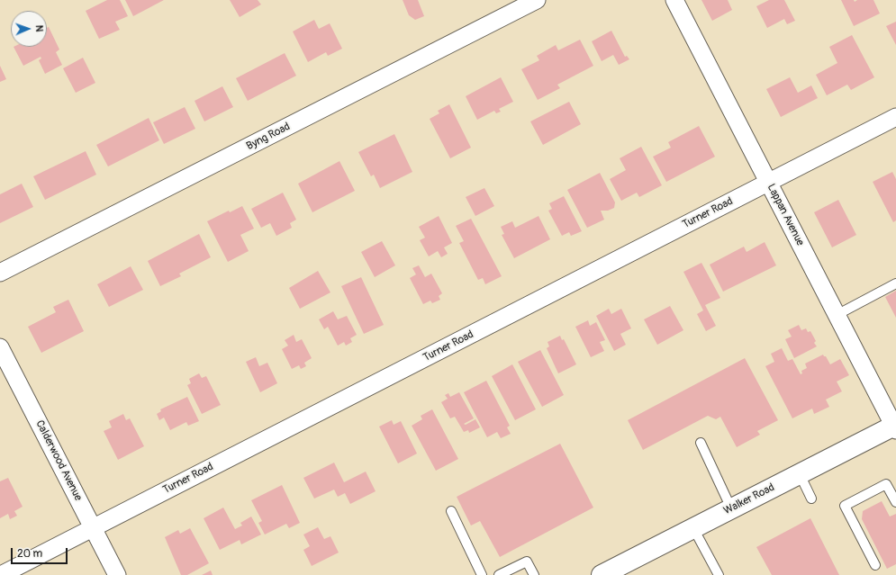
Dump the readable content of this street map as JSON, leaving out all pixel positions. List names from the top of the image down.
{
  "streets": {
    "main road": ["Walker Road"],
    "street": [
      "Byng Road",
      "Turner Road",
      "Lappan Avenue",
      "Calderwood Avenue"
    ]
  },
  "crossings": [
    ["Turner Road", "Lappan Avenue"],
    ["Turner Road", "Calderwood Avenue"],
    ["Lappan Avenue", "Walker Road"]
  ],
  "scale_bar": "20 m",
  "north": "right"
}
